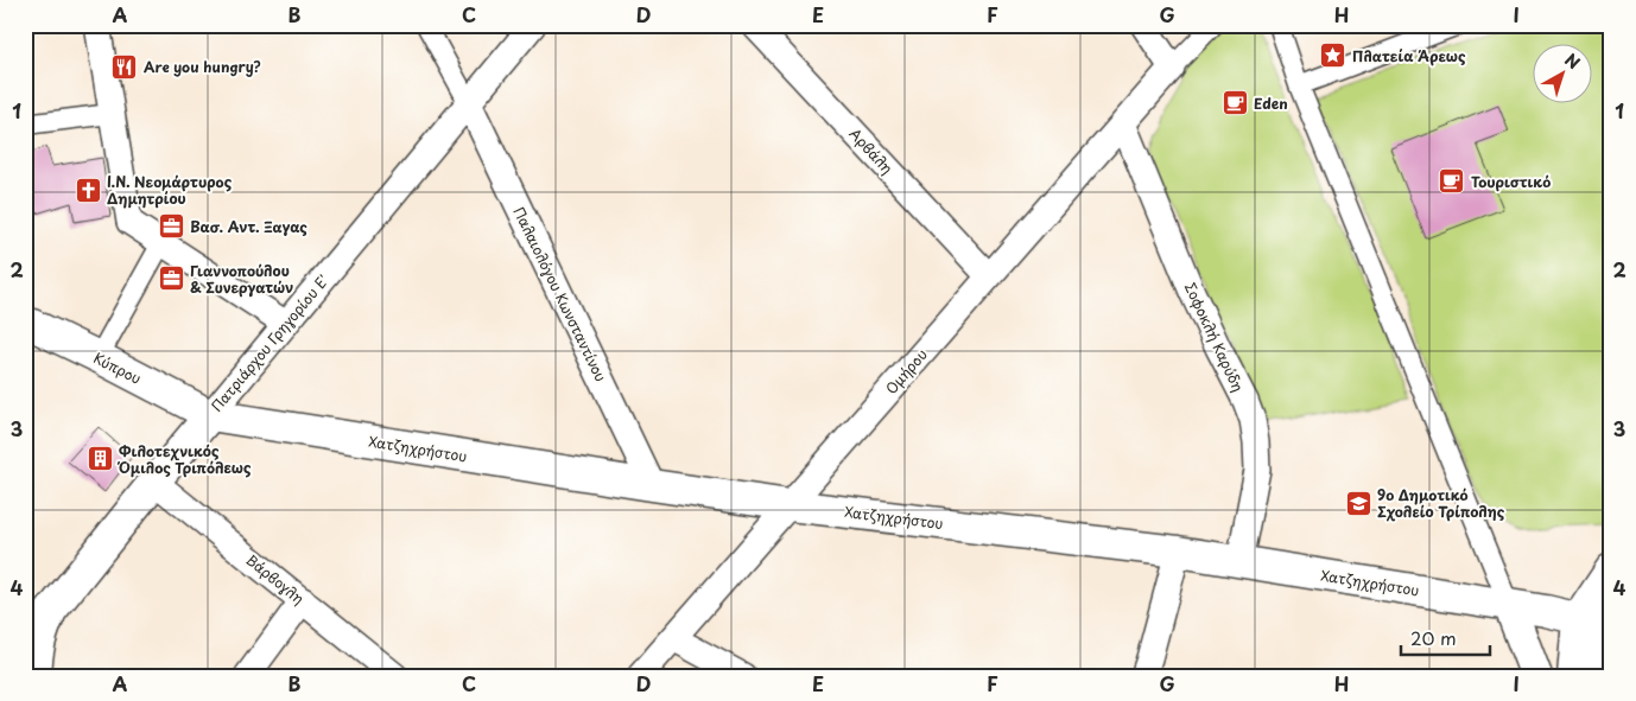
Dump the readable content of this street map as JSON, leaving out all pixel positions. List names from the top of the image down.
{
  "streets": {
    "street": [
      "Αρβάλη",
      "Παλαιολόγου Κωνσταντίνου",
      "Σοφοκλή Καρύδη",
      "Πατριάρχου Γρηγορίου Ε'",
      "Κύπρου",
      "Ομήρου",
      "Χατζηχρήστου",
      "Βάρβογλη"
    ]
  },
  "crossings": [
    ["Αρβάλη", "Ομήρου"],
    ["Παλαιολόγου Κωνσταντίνου", "Πατριάρχου Γρηγορίου Ε'"],
    ["Παλαιολόγου Κωνσταντίνου", "Χατζηχρήστου"],
    ["Σοφοκλή Καρύδη", "Ομήρου"],
    ["Σοφοκλή Καρύδη", "Χατζηχρήστου"],
    ["Πατριάρχου Γρηγορίου Ε'", "Κύπρου"],
    ["Πατριάρχου Γρηγορίου Ε'", "Χατζηχρήστου"],
    ["Πατριάρχου Γρηγορίου Ε'", "Βάρβογλη"],
    ["Κύπρου", "Χατζηχρήστου"],
    ["Ομήρου", "Χατζηχρήστου"]
  ],
  "places": {
    "place": ["Πλατεία Άρεως"],
    "restaurant": ["Are you hungry?"],
    "cafe": ["Eden", "Τουριστικό"],
    "church": ["Ι.Ν. Νεομάρτυρος Δημητρίου"],
    "office": ["Βασ. Αντ. Ξαγας", "Γιαννοπούλου & Συνεργατών"],
    "building": ["Φιλοτεχνικός Όμιλος Τριπόλεως"],
    "school or university": ["9ο Δημοτικό Σχολείο Τρίπολης"]
  },
  "scale_bar": "20 m",
  "north": "top right",
  "grid": {
    "columns": [
      "A",
      "B",
      "C",
      "D",
      "E",
      "F",
      "G",
      "H",
      "I"
    ],
    "rows": [
      "1",
      "2",
      "3",
      "4"
    ]
  }
}
